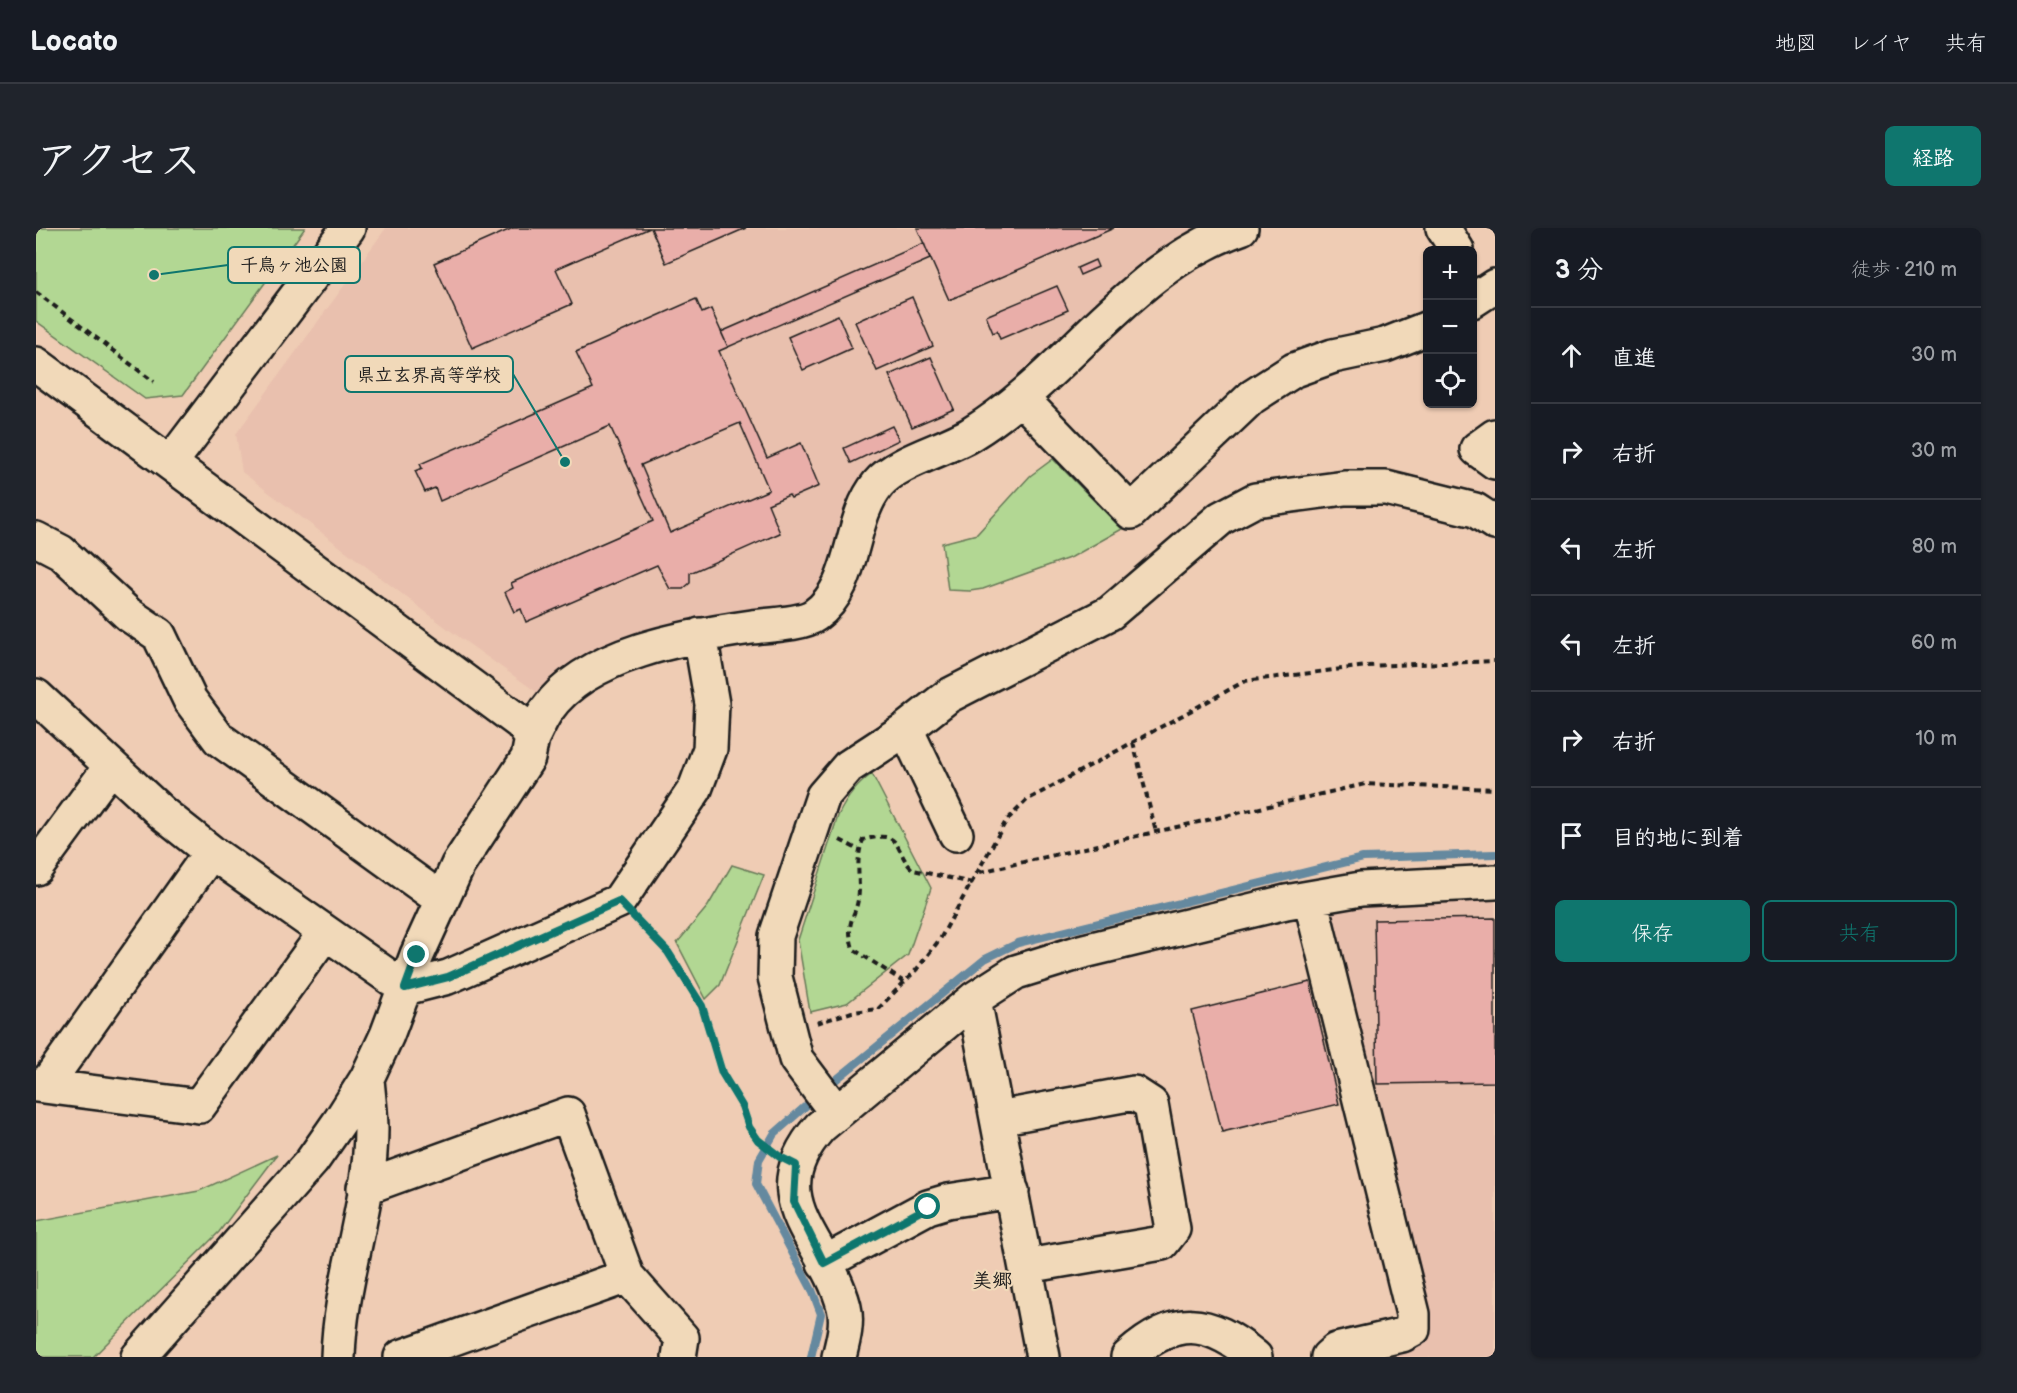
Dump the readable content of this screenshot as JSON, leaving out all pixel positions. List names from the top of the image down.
{
  "districts": ["美郷"],
  "places": ["千鳥ヶ池公園", "県立玄界高等学校"],
  "page": {
    "header": "Locato",
    "nav": ["地図", "レイヤ", "共有"],
    "title": "アクセス",
    "buttons": [
      "経路",
      ["保存", "共有"]
    ],
    "heading": ["3 分", "徒歩 · 210 m"],
    "map_buttons": ["+", "−"],
    "list": [
      ["直進", "30 m"],
      ["右折", "30 m"],
      ["左折", "80 m"],
      ["左折", "60 m"],
      ["右折", "10 m"],
      "目的地に到着"
    ]
  }
}
